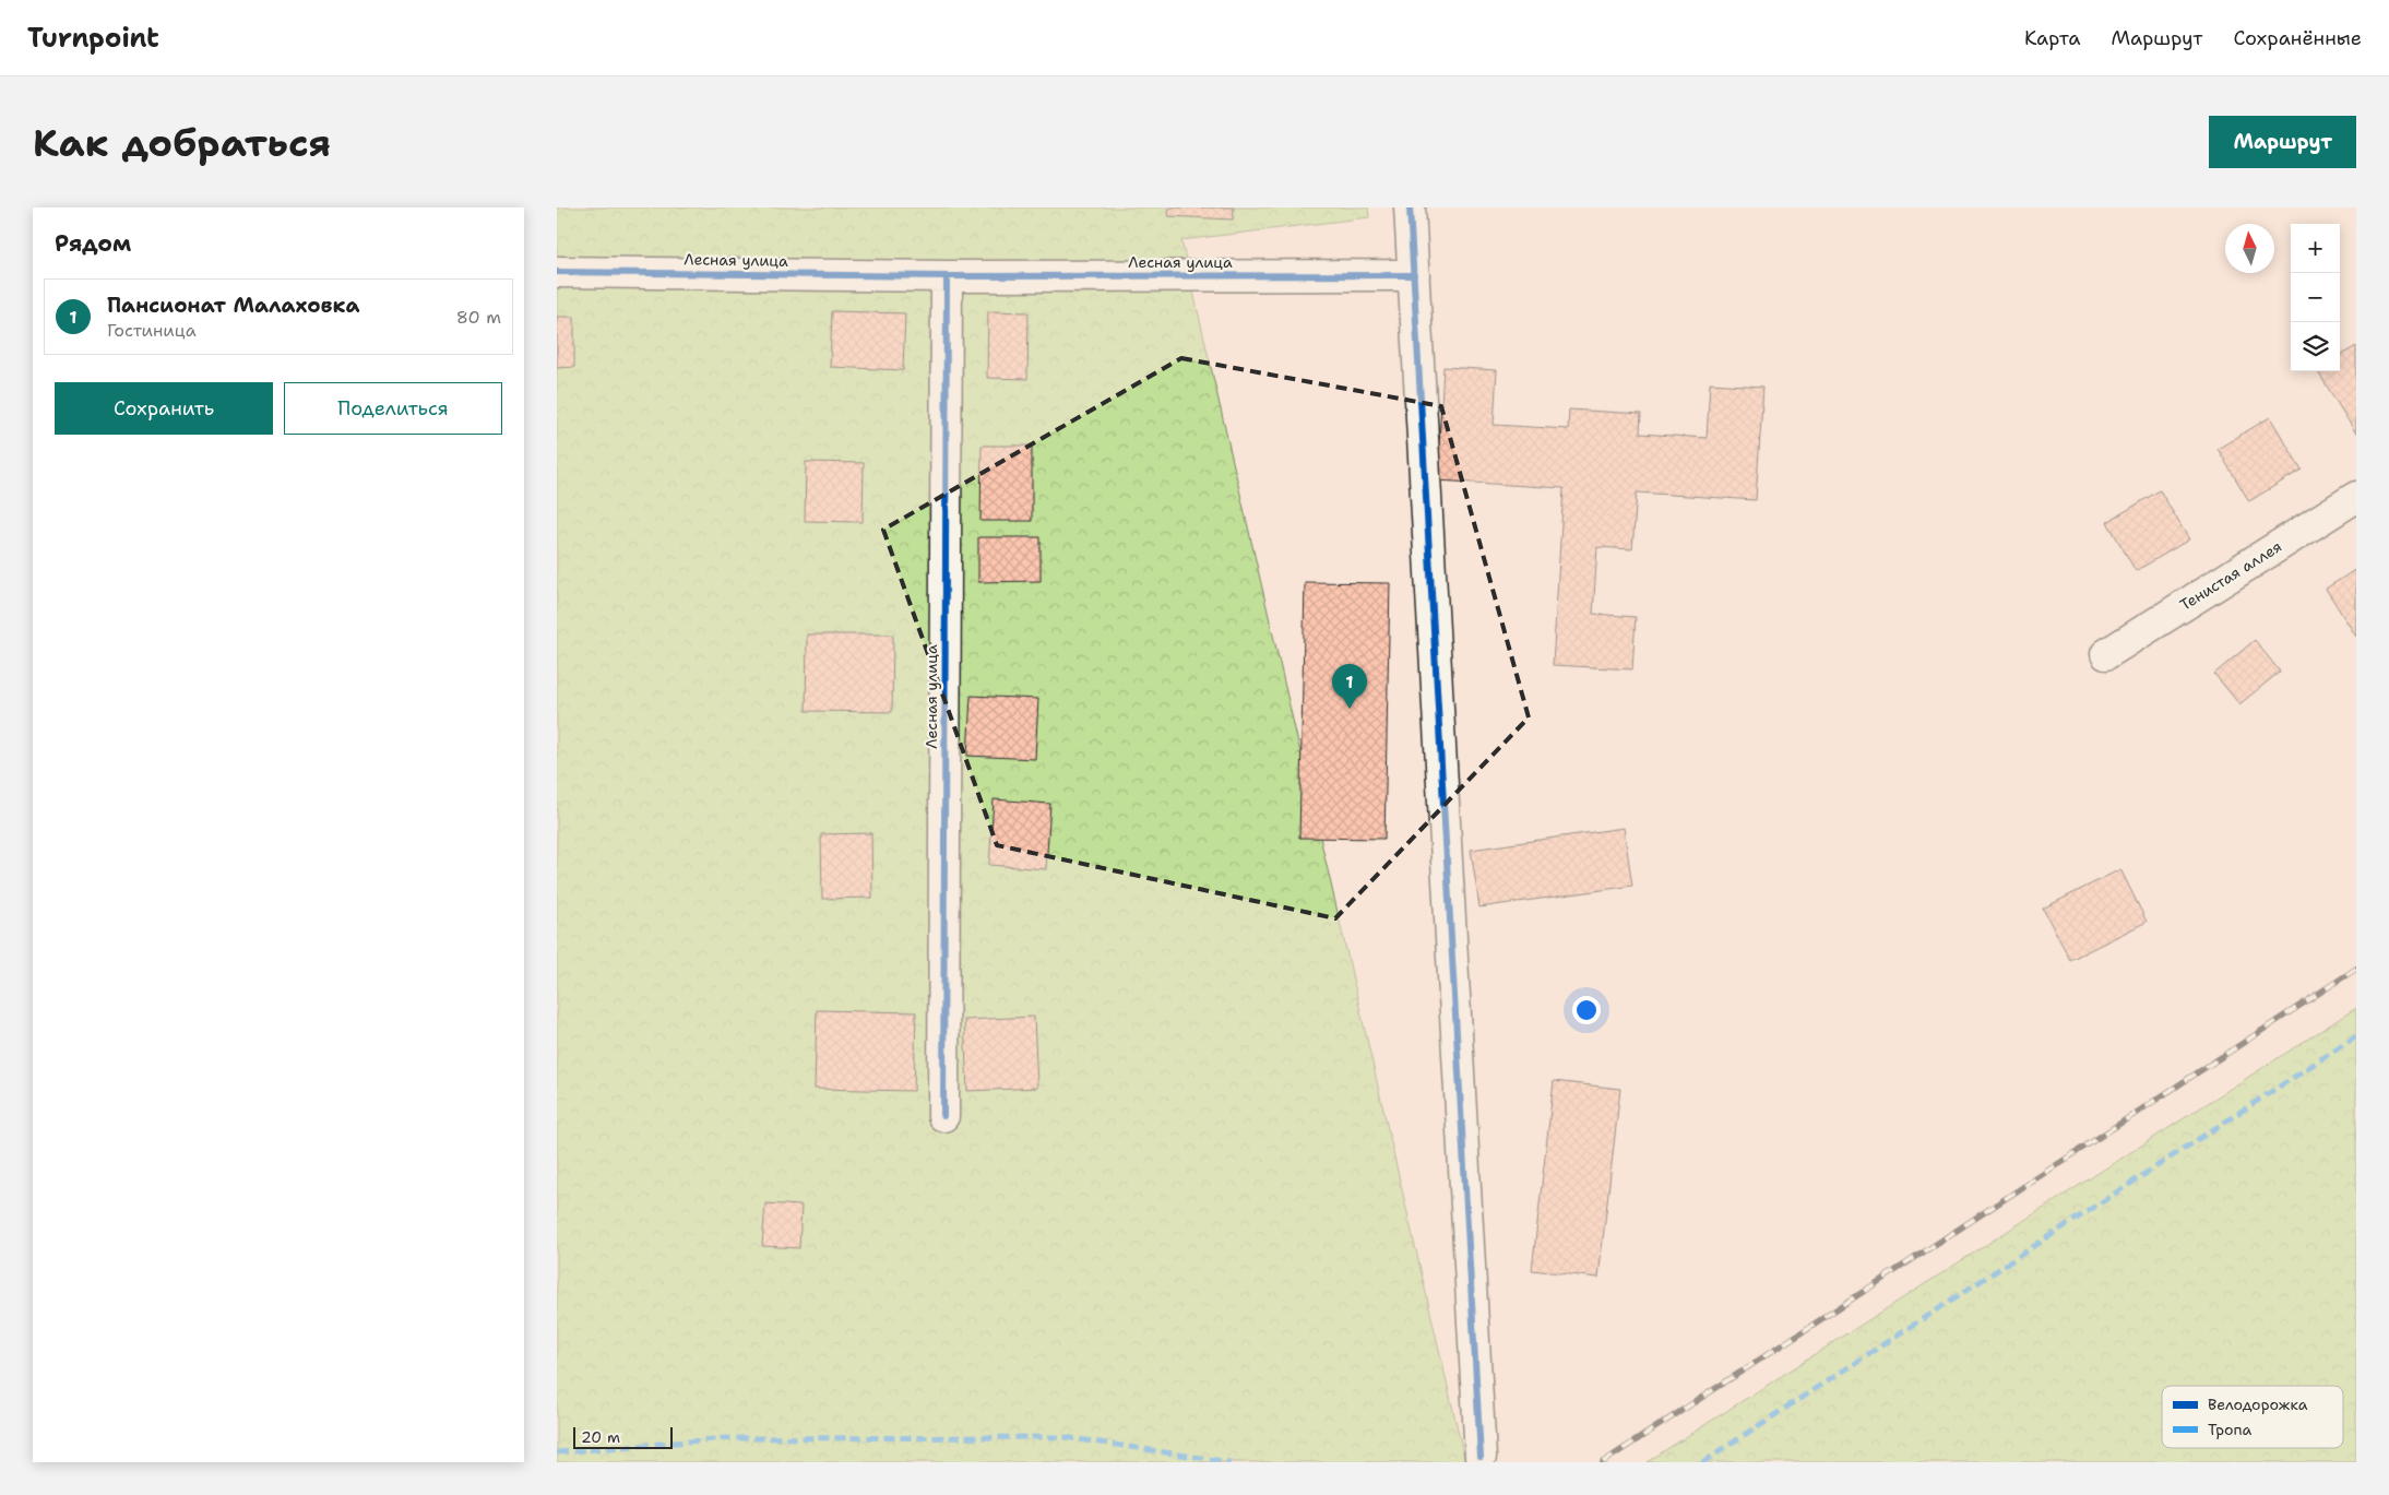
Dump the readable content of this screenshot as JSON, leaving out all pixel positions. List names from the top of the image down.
{
  "streets": {
    "street": ["Лесная улица", "Тенистая аллея"]
  },
  "legend": ["Велодорожка", "Тропа"],
  "scale_bar": "20 m",
  "north": "top",
  "page": {
    "header": "Turnpoint",
    "nav": ["Карта", "Маршрут", "Сохранённые"],
    "buttons": [
      "Маршрут",
      ["Сохранить", "Поделиться"]
    ],
    "title": "Как добраться",
    "heading": "Рядом",
    "map_buttons": ["+", "−"],
    "list": [
      {
        "mark": "1",
        "name": "Пансионат Малаховка",
        "note": "Гостиница",
        "value": "80 m"
      }
    ],
    "pins": "1",
    "scale": "20 m"
  }
}
